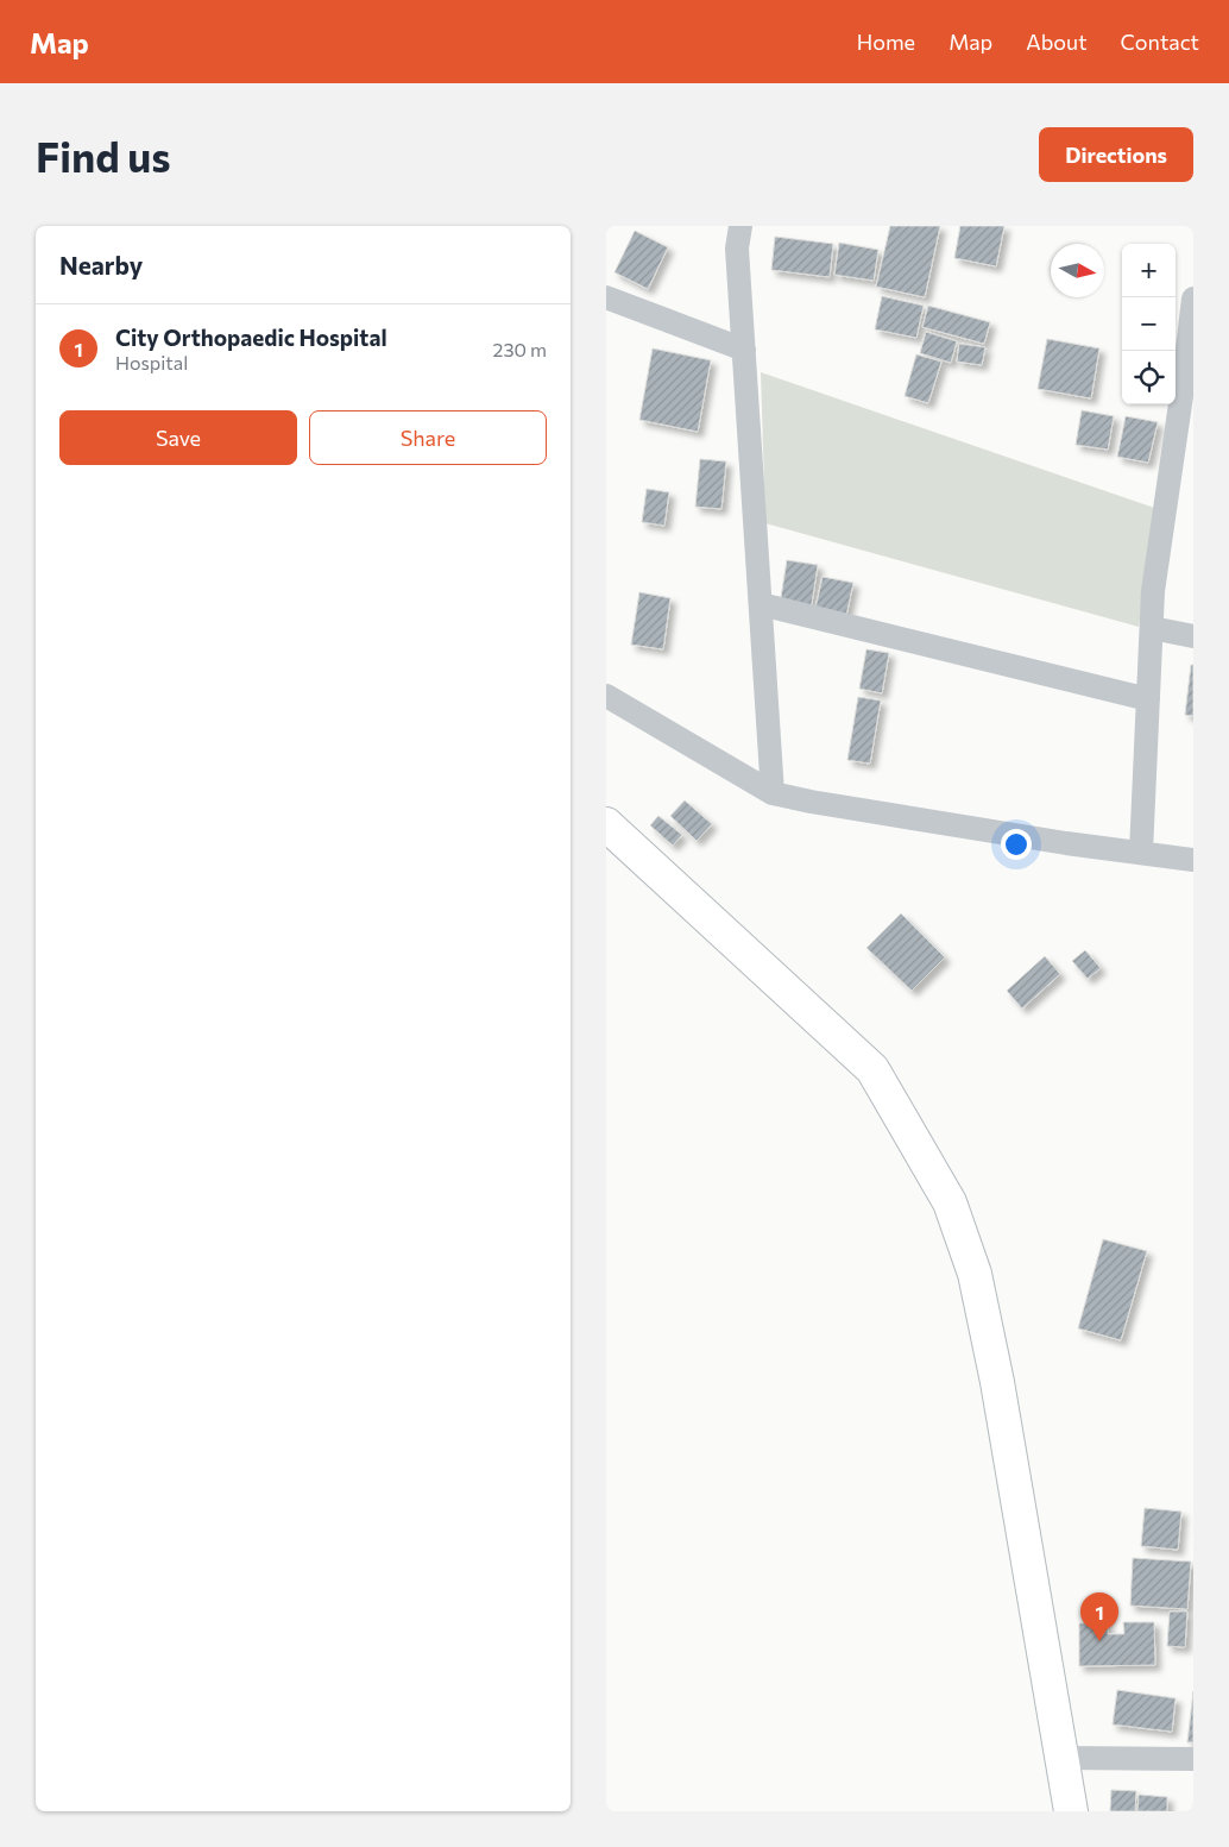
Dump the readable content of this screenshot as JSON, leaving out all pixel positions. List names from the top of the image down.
{
  "north": "right",
  "page": {
    "header": "Map",
    "nav": [
      "Home",
      "Map",
      "About",
      "Contact"
    ],
    "buttons": [
      "Directions",
      ["Save", "Share"]
    ],
    "title": "Find us",
    "heading": "Nearby",
    "map_buttons": ["+", "−"],
    "list": [
      {
        "mark": "1",
        "name": "City Orthopaedic Hospital",
        "note": "Hospital",
        "value": "230 m"
      }
    ],
    "pins": "1"
  }
}
